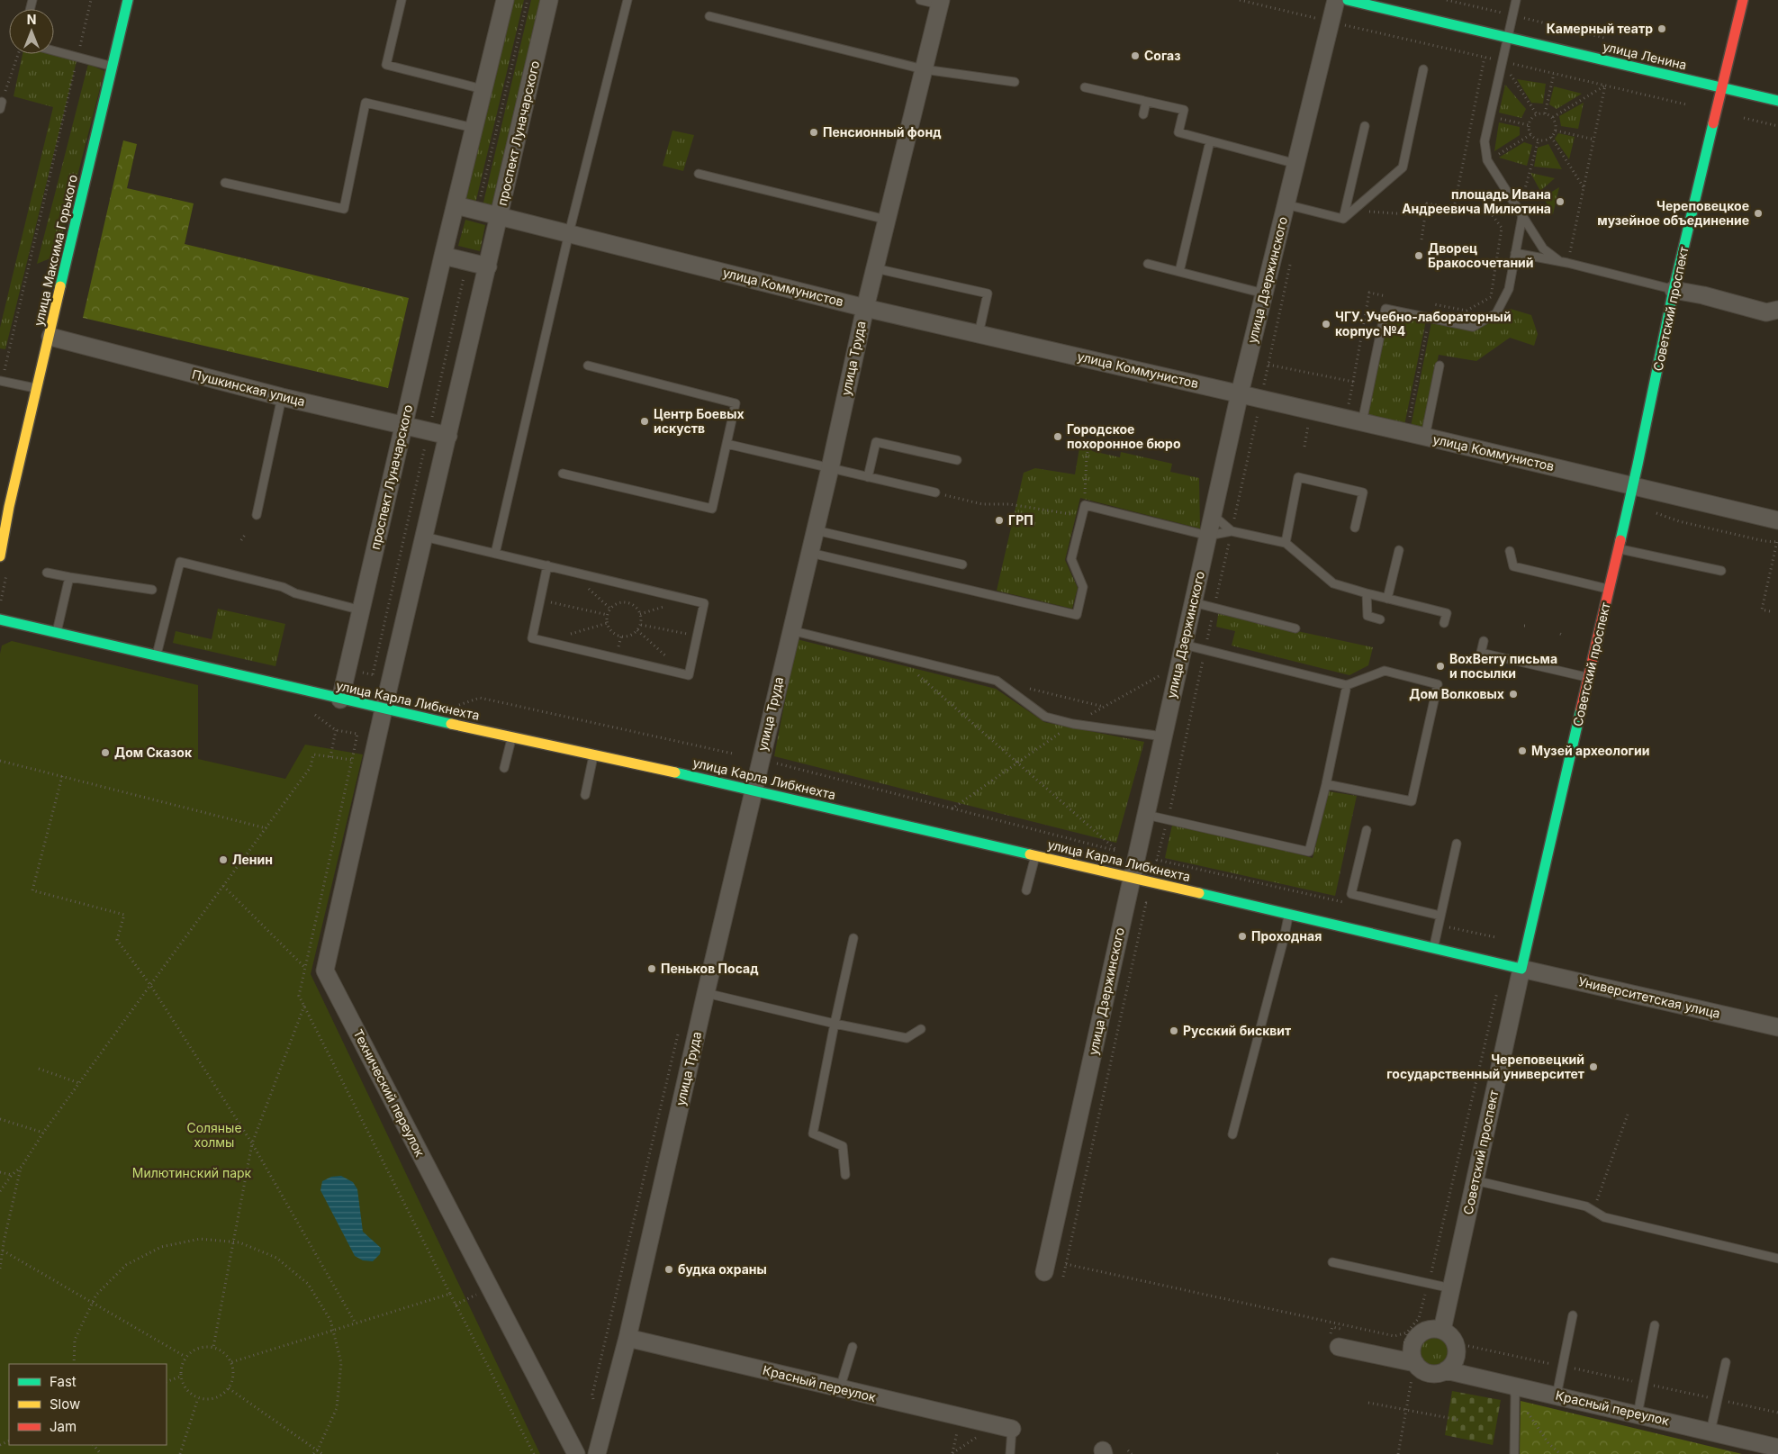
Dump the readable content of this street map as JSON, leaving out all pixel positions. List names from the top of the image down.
{
  "streets": {
    "main road": [
      "улица Ленина",
      "улица Максима Горького",
      "Советский проспект",
      "улица Карла Либкнехта"
    ],
    "street": [
      "проспект Луначарского",
      "улица Дзержинского",
      "улица Коммунистов",
      "улица Труда",
      "Пушкинская улица",
      "Университетская улица",
      "Технический переулок",
      "Красный переулок"
    ]
  },
  "crossings": [
    ["улица Ленина", "Советский проспект"],
    ["проспект Луначарского", "улица Коммунистов"],
    ["проспект Луначарского", "Пушкинская улица"],
    ["проспект Луначарского", "улица Карла Либкнехта"],
    ["проспект Луначарского", "Технический переулок"],
    ["улица Максима Горького", "Пушкинская улица"],
    ["улица Дзержинского", "улица Коммунистов"],
    ["улица Дзержинского", "улица Карла Либкнехта"],
    ["улица Коммунистов", "Советский проспект"],
    ["улица Коммунистов", "улица Труда"],
    ["Советский проспект", "улица Карла Либкнехта"],
    ["Советский проспект", "Университетская улица"],
    ["Советский проспект", "Красный переулок"],
    ["улица Труда", "улица Карла Либкнехта"],
    ["улица Труда", "Красный переулок"],
    ["улица Карла Либкнехта", "Университетская улица"],
    ["улица Карла Либкнехта", "Технический переулок"]
  ],
  "parks": ["Соляные холмы", "Милютинский парк"],
  "places": [
    "Камерный театр",
    "Согаз",
    "Пенсионный фонд",
    "площадь Ивана Андреевича Милютина",
    "Череповецкое музейное объединение",
    "Дворец Бракосочетаний",
    "ЧГУ. Учебно-лабораторный корпус №4",
    "Центр Боевых искуств",
    "Городское похоронное бюро",
    "ГРП",
    "BoxBerry письма и посылки",
    "Дом Волковых",
    "Музей археологии",
    "Дом Сказок",
    "Ленин",
    "Проходная",
    "Пеньков Посад",
    "Русский бисквит",
    "Череповецкий государственный университет",
    "будка охраны"
  ],
  "legend": ["Fast", "Slow", "Jam"],
  "north": "top"
}
